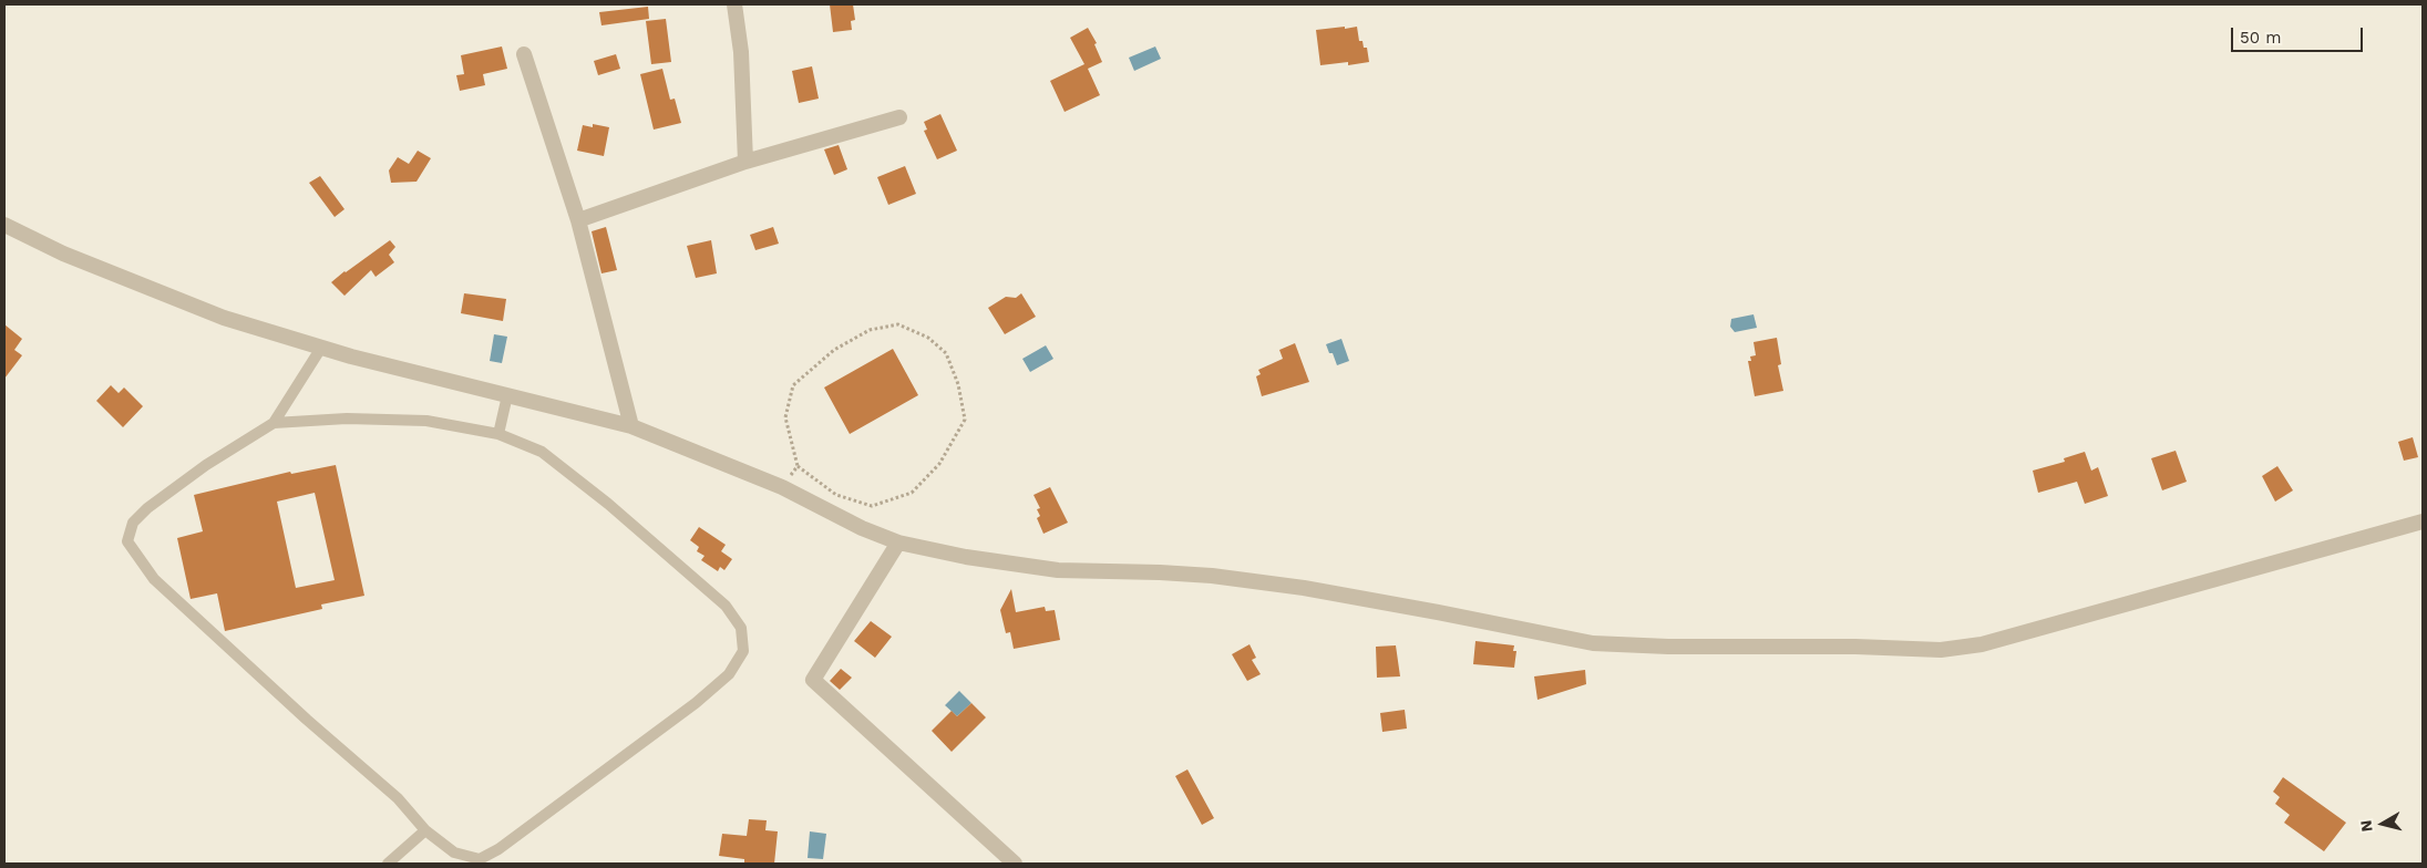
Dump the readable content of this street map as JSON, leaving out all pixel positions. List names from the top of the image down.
{
  "scale_bar": "50 m",
  "north": "left"
}
